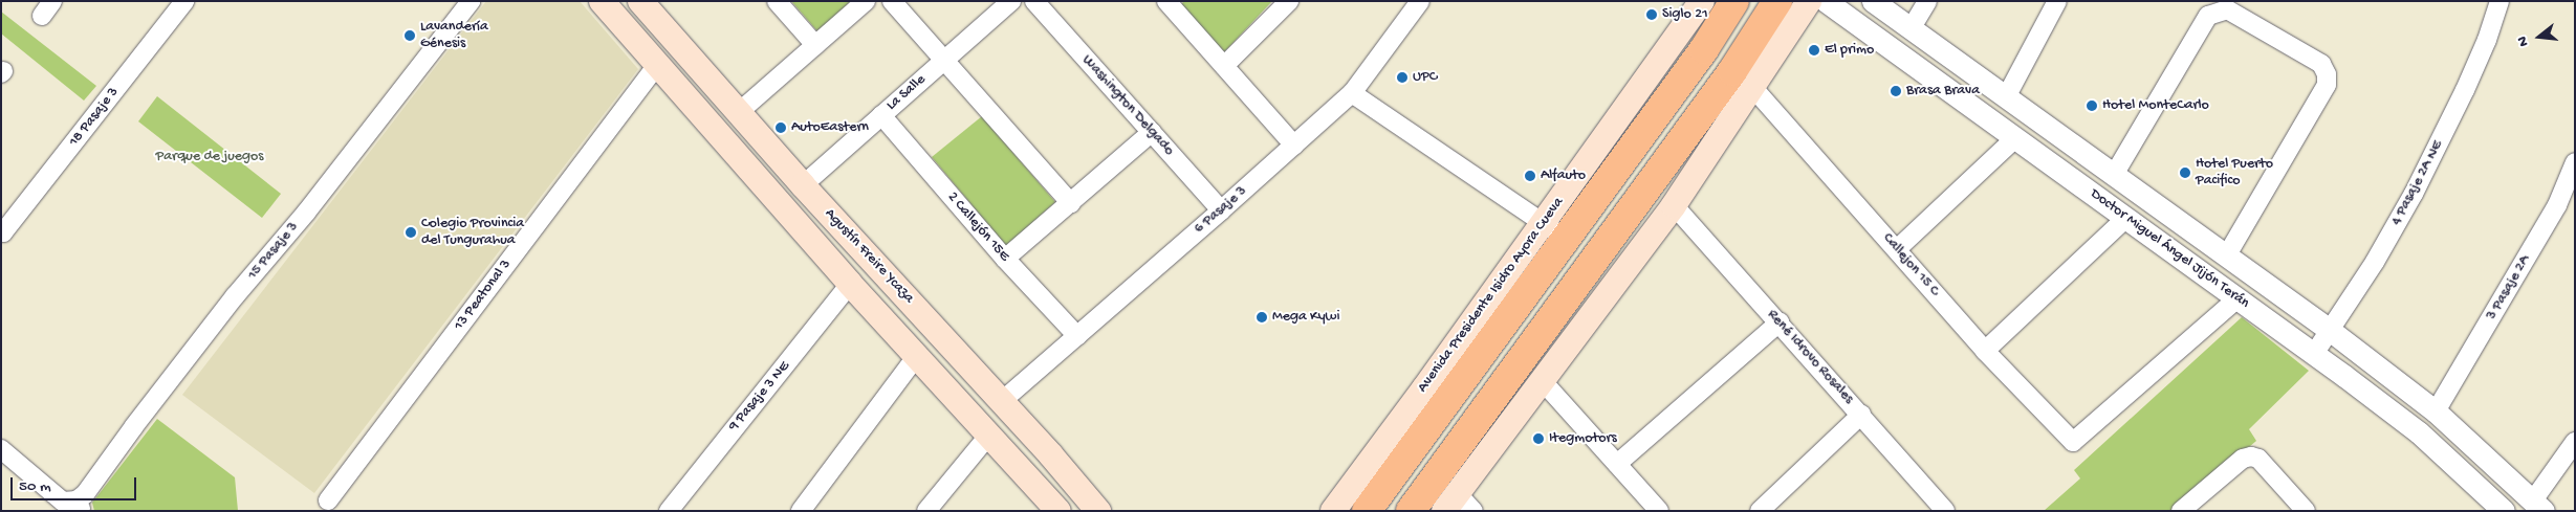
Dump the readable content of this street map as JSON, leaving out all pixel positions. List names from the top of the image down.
{
  "streets": {
    "main road": ["Agustín Freire Ycaza", "Avenida Presidente Isidro Ayora Cueva"],
    "street": [
      "La Salle",
      "Washington Delgado",
      "18 Pasaje 3",
      "4 Pasaje 2A NE",
      "6 Pasaje 3",
      "2 Callejón 15E",
      "Doctor Miguel Ángel Jijón Terán",
      "15 Pasaje 3",
      "Callejon 15 C",
      "3 Pasaje 2A",
      "13 Peatonal 3",
      "René Idrovo Rosales",
      "9 Pasaje 3 NE"
    ]
  },
  "crossings": [
    ["La Salle", "2 Callejón 15E"],
    ["La Salle", "Agustín Freire Ycaza"],
    ["Washington Delgado", "6 Pasaje 3"],
    ["4 Pasaje 2A NE", "Doctor Miguel Ángel Jijón Terán"],
    ["6 Pasaje 3", "2 Callejón 15E"],
    ["6 Pasaje 3", "Agustín Freire Ycaza"],
    ["Doctor Miguel Ángel Jijón Terán", "Callejon 15 C"],
    ["Doctor Miguel Ángel Jijón Terán", "3 Pasaje 2A"]
  ],
  "parks": ["Parque de juegos"],
  "places": [
    "Siglo 21",
    "Lavandería Génesis",
    "El primo",
    "UPC",
    "Brasa Brava",
    "Hotel MonteCarlo",
    "AutoEastern",
    "Hotel Puerto Pacifico",
    "Alfauto",
    "Colegio Provincia del Tungurahua",
    "Mega Kywi",
    "Itegmotors"
  ],
  "scale_bar": "50 m",
  "north": "left"
}
